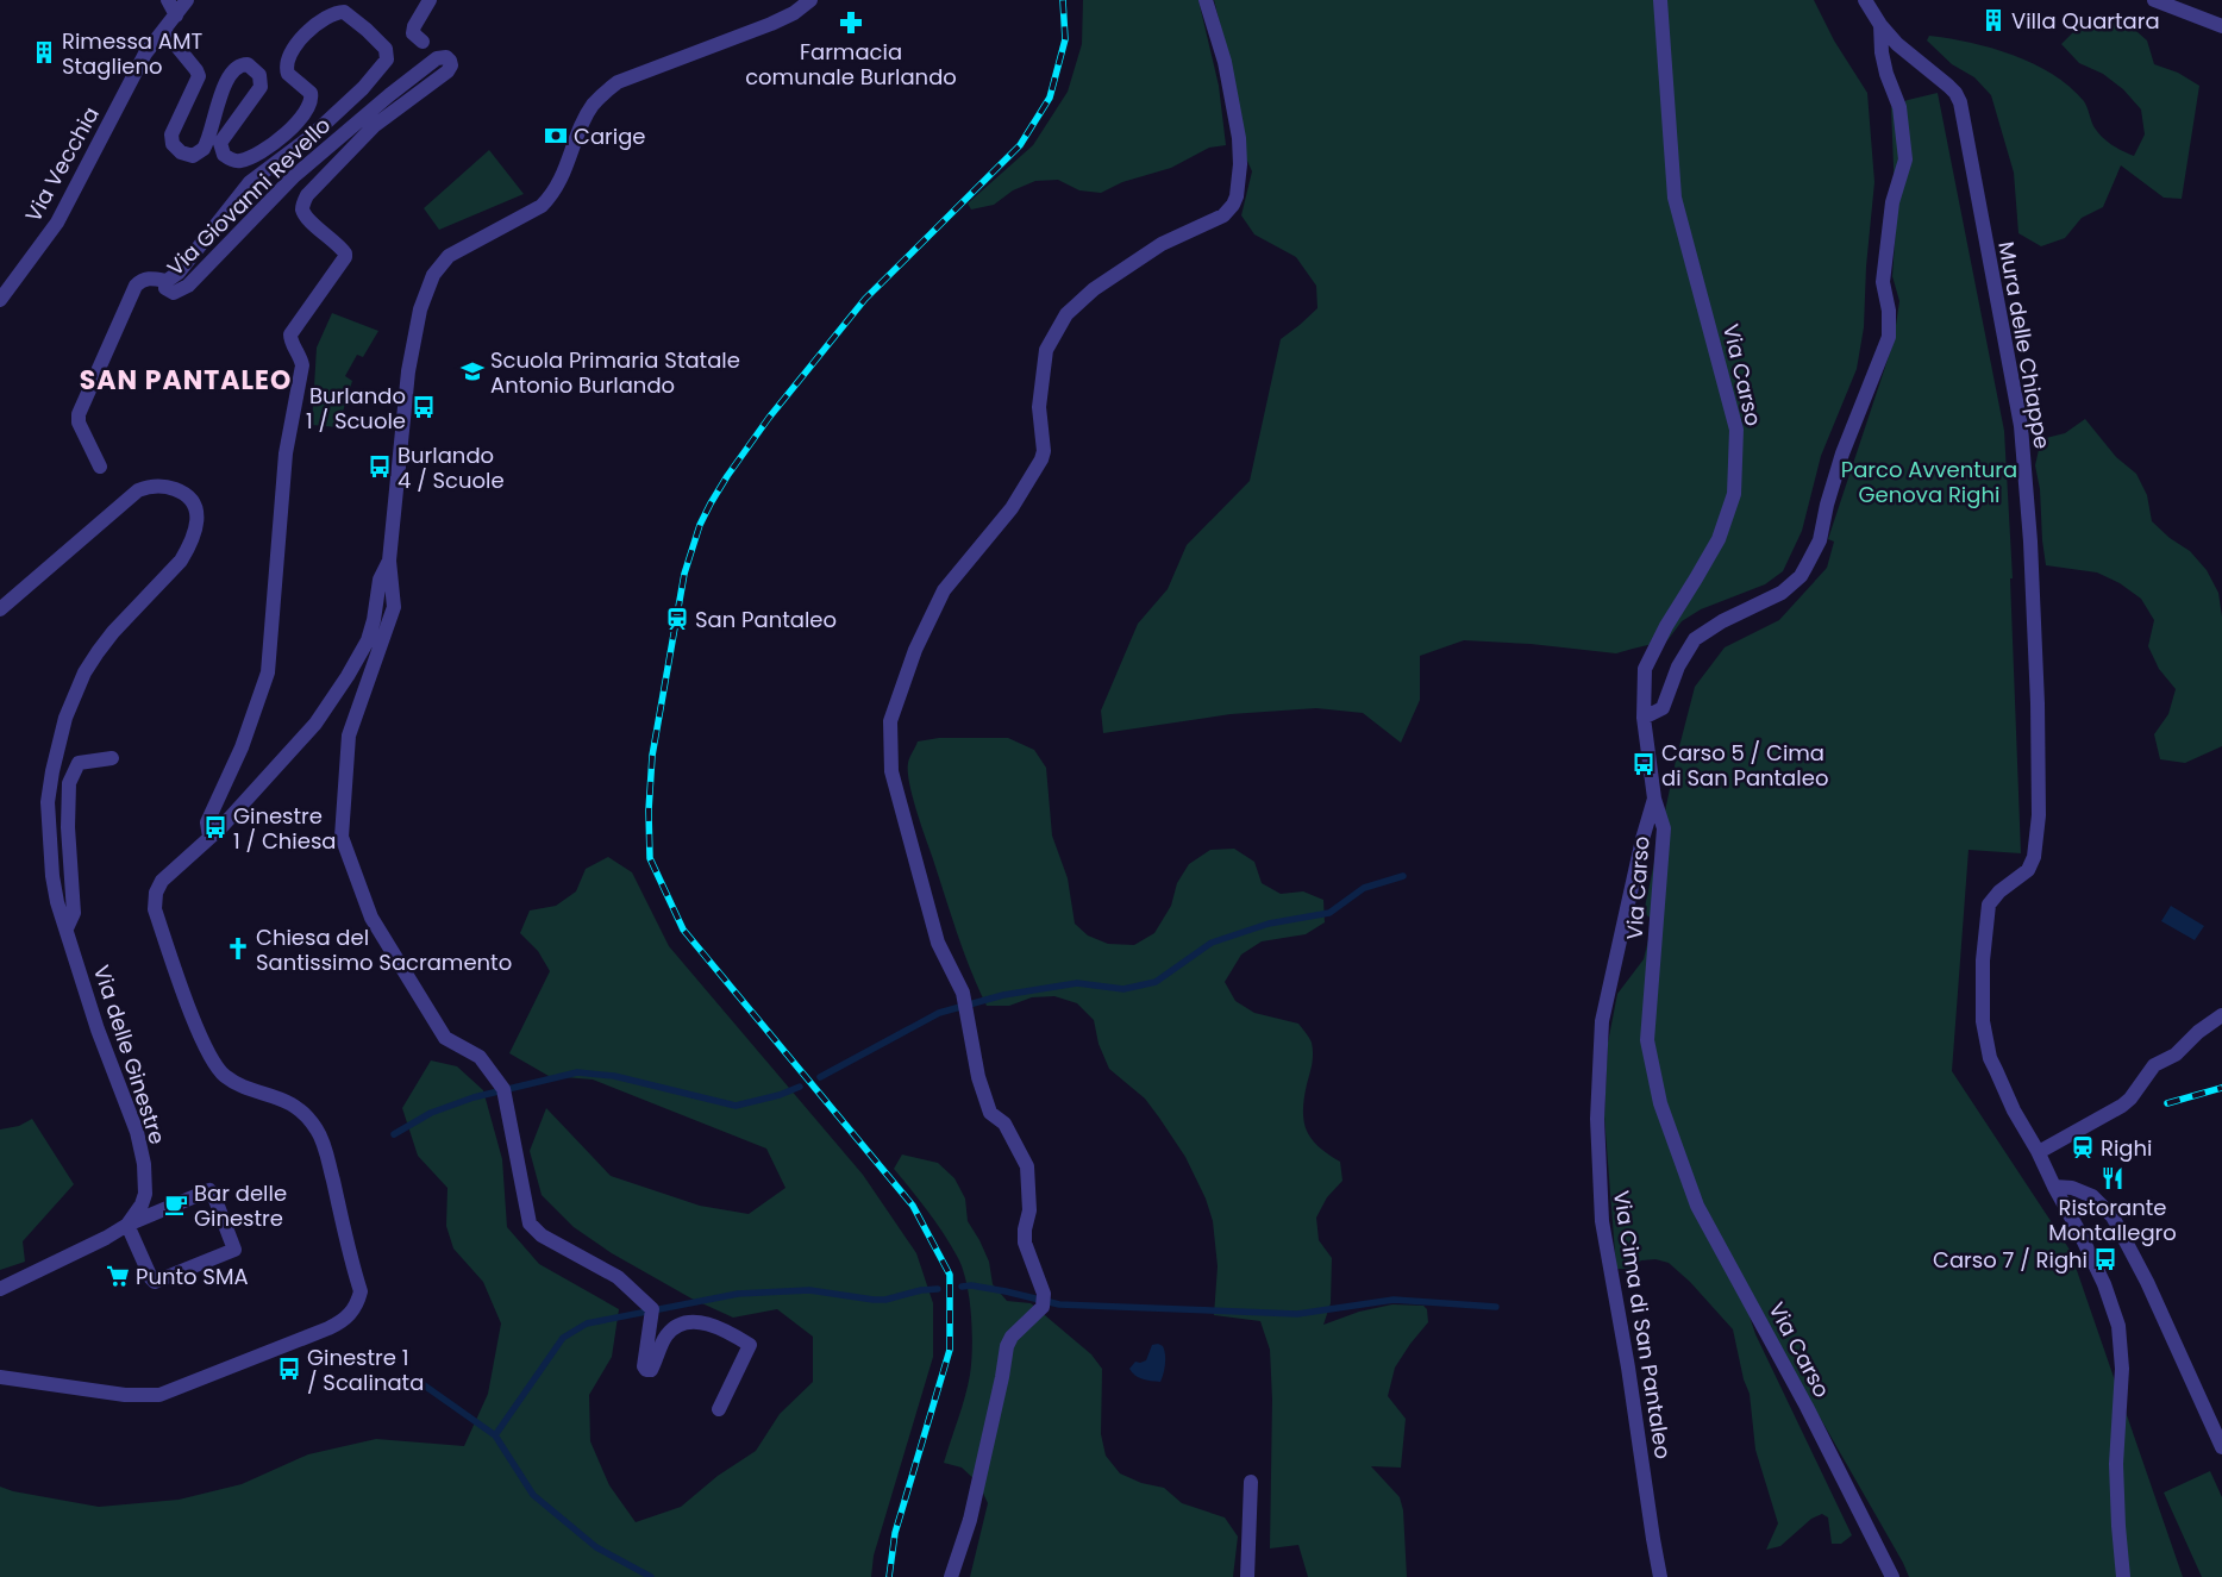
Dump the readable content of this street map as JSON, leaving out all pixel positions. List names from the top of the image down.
{
  "streets": {
    "street": [
      "Via Vecchia",
      "Via Giovanni Revello",
      "Mura delle Chiappe",
      "Via Carso",
      "Via delle Ginestre",
      "Via Cima di San Pantaleo"
    ]
  },
  "crossings": [
    ["Via Vecchia", "Via Giovanni Revello"],
    ["Via Carso", "Via Cima di San Pantaleo"]
  ],
  "districts": ["SAN PANTALEO"],
  "parks": ["Parco Avventura Genova Righi"],
  "places": {
    "building": ["Villa Quartara", "Rimessa AMT Staglieno"],
    "pharmacy": ["Farmacia comunale Burlando"],
    "bank": ["Carige"],
    "school or university": ["Scuola Primaria Statale Antonio Burlando"],
    "bus stop": [
      "Burlando 1 / Scuole",
      "Burlando 4 / Scuole",
      "Carso 5 / Cima di San Pantaleo",
      "Ginestre 1 / Chiesa",
      "Carso 7 / Righi",
      "Ginestre 1 / Scalinata"
    ],
    "station": ["San Pantaleo", "Righi"],
    "church": ["Chiesa del Santissimo Sacramento"],
    "restaurant": ["Ristorante Montallegro"],
    "cafe": ["Bar delle Ginestre"],
    "supermarket": ["Punto SMA"]
  }
}
